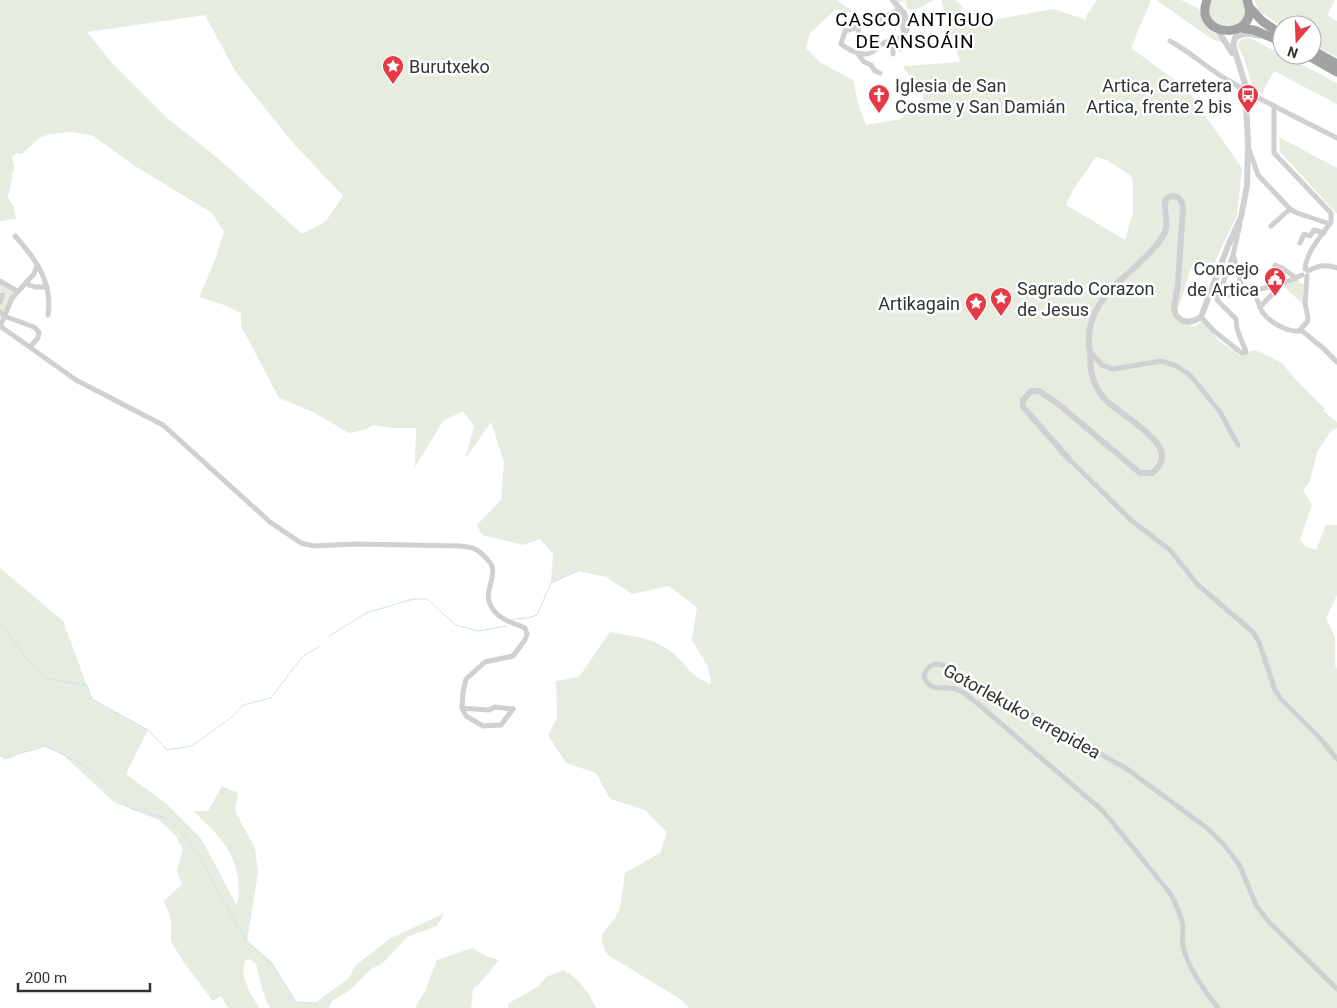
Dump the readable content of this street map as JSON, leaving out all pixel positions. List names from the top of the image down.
{
  "streets": {
    "street": ["Gotorlekuko errepidea"]
  },
  "districts": ["CASCO ANTIGUO DE ANSOÁIN"],
  "places": {
    "place": ["Burutxeko", "Sagrado Corazon de Jesus", "Artikagain"],
    "church": ["Iglesia de San Cosme y San Damián"],
    "bus stop": ["Artica, Carretera Artica, frente 2 bis"],
    "public building": ["Concejo de Artica"]
  },
  "scale_bar": "200 m",
  "north": "bottom"
}
